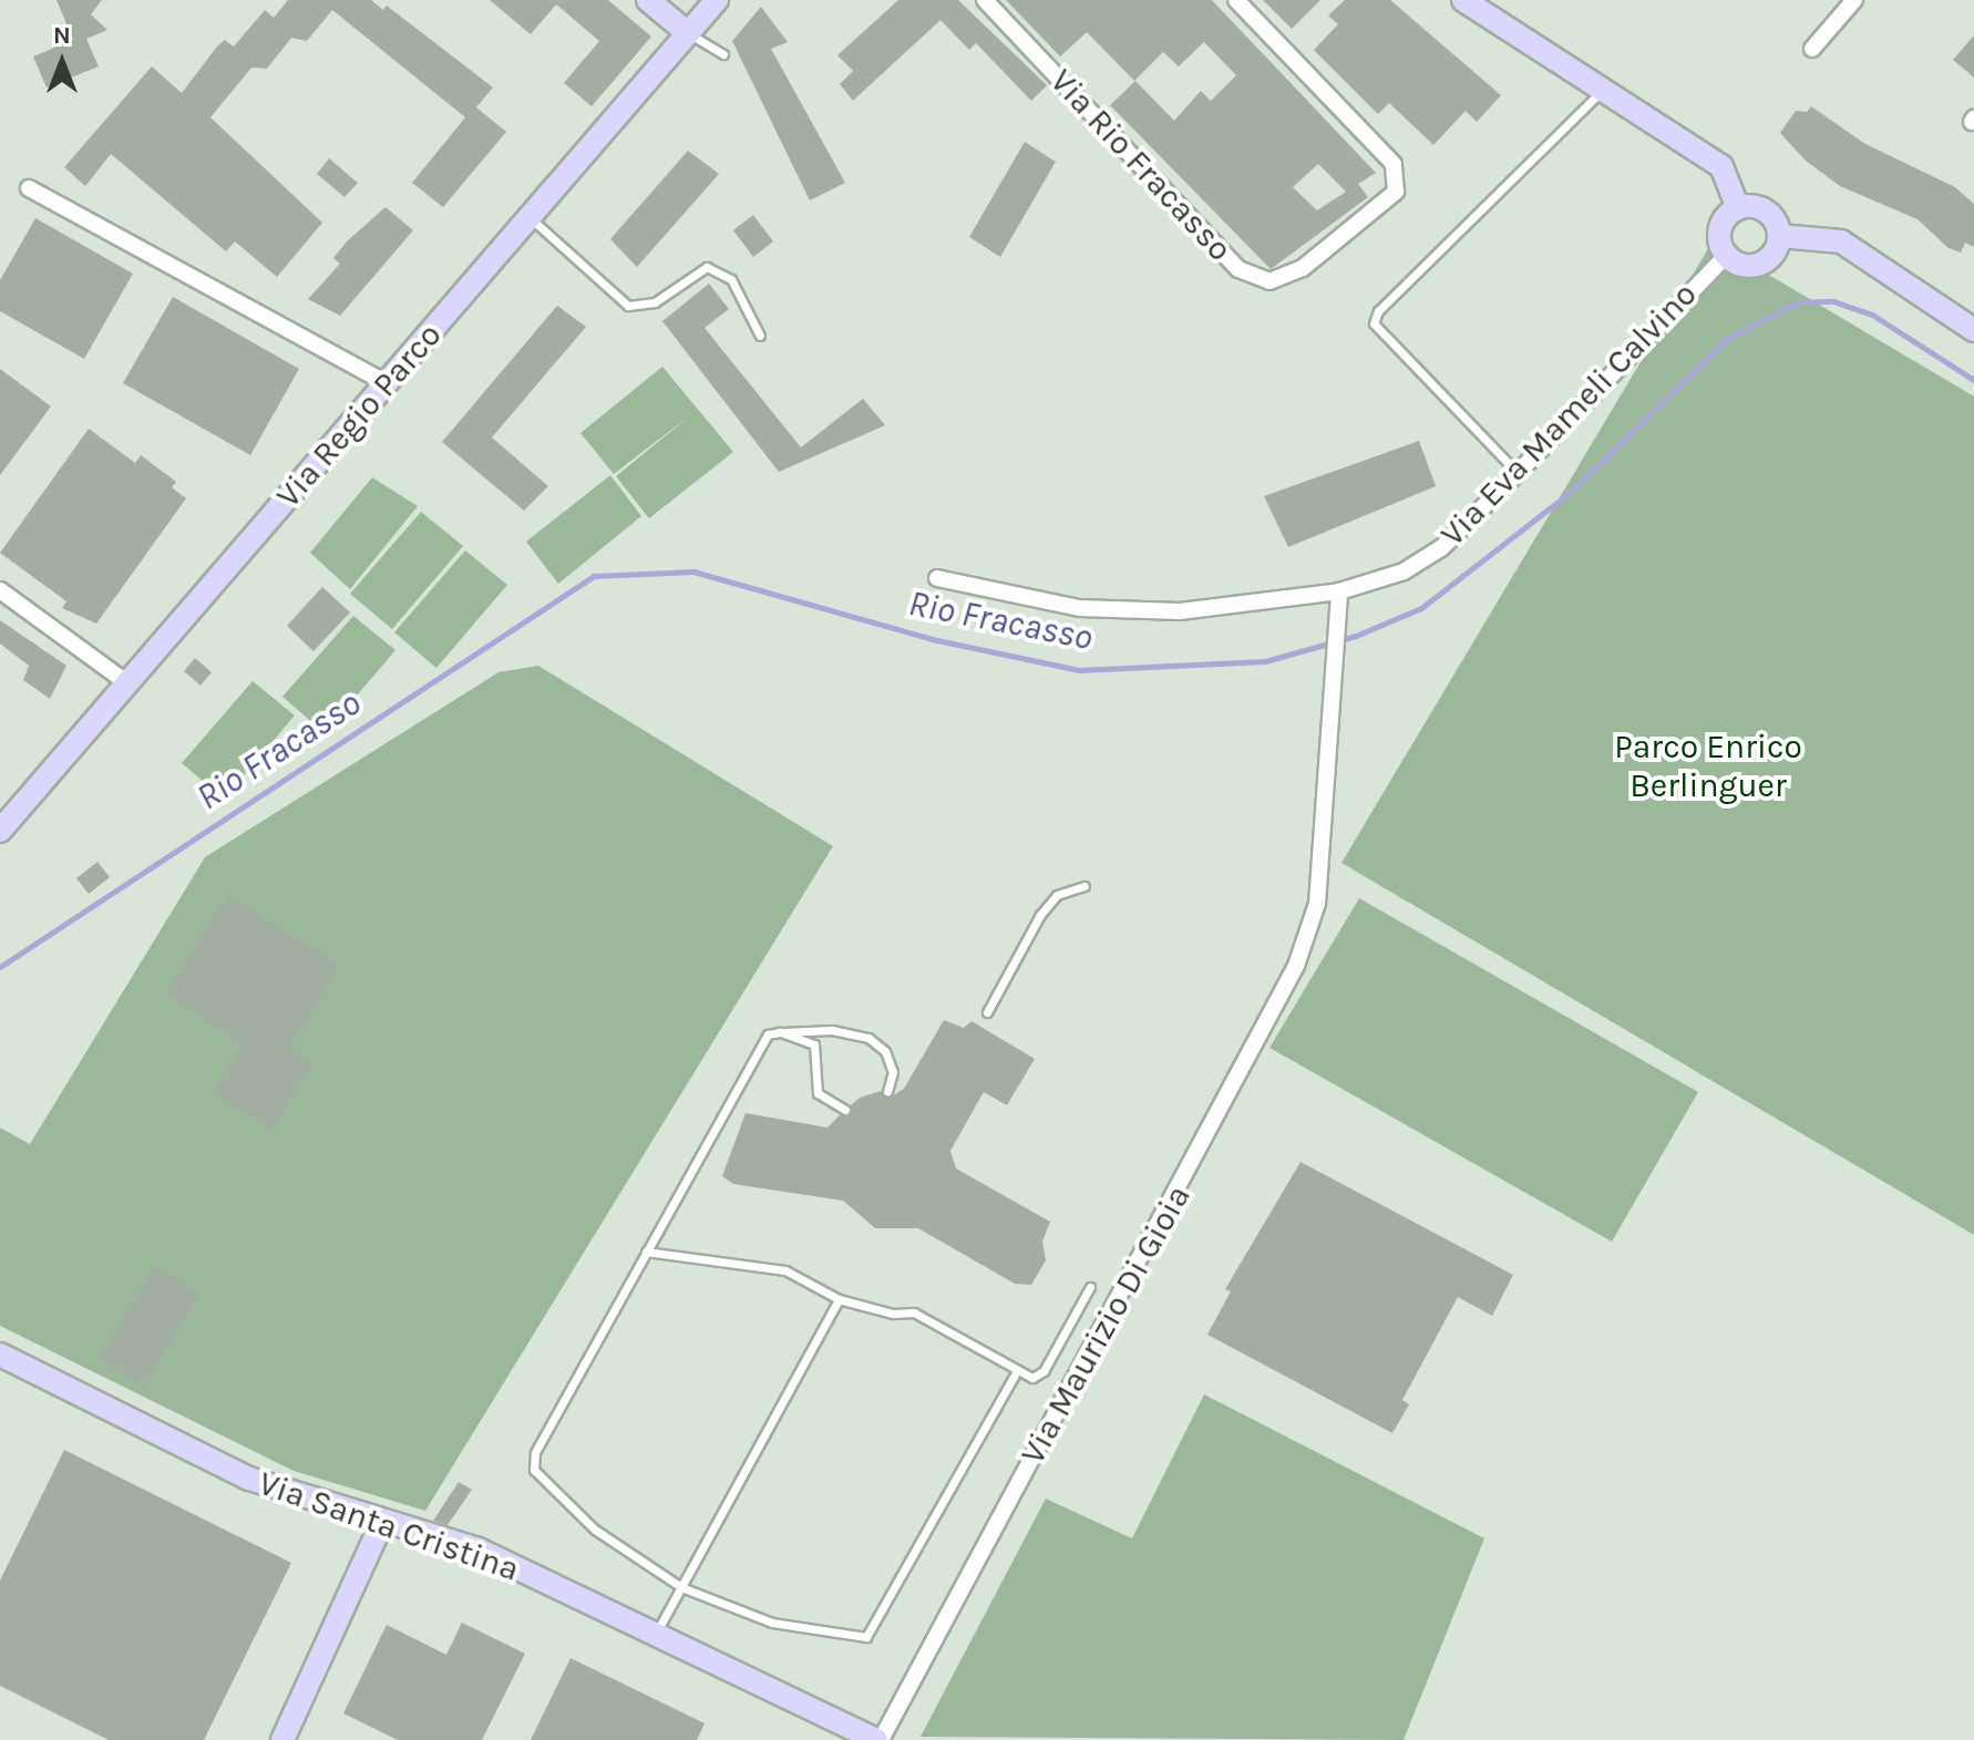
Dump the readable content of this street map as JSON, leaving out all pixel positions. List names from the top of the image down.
{
  "streets": {
    "street": [
      "Via Rio Fracasso",
      "Via Eva Mameli Calvino",
      "Via Regio Parco",
      "Via Maurizio Di Gioia",
      "Via Santa Cristina"
    ]
  },
  "crossings": [
    ["Via Eva Mameli Calvino", "Via Maurizio Di Gioia"],
    ["Via Maurizio Di Gioia", "Via Santa Cristina"]
  ],
  "water": ["Rio Fracasso"],
  "parks": ["Parco Enrico Berlinguer"],
  "north": "top"
}
